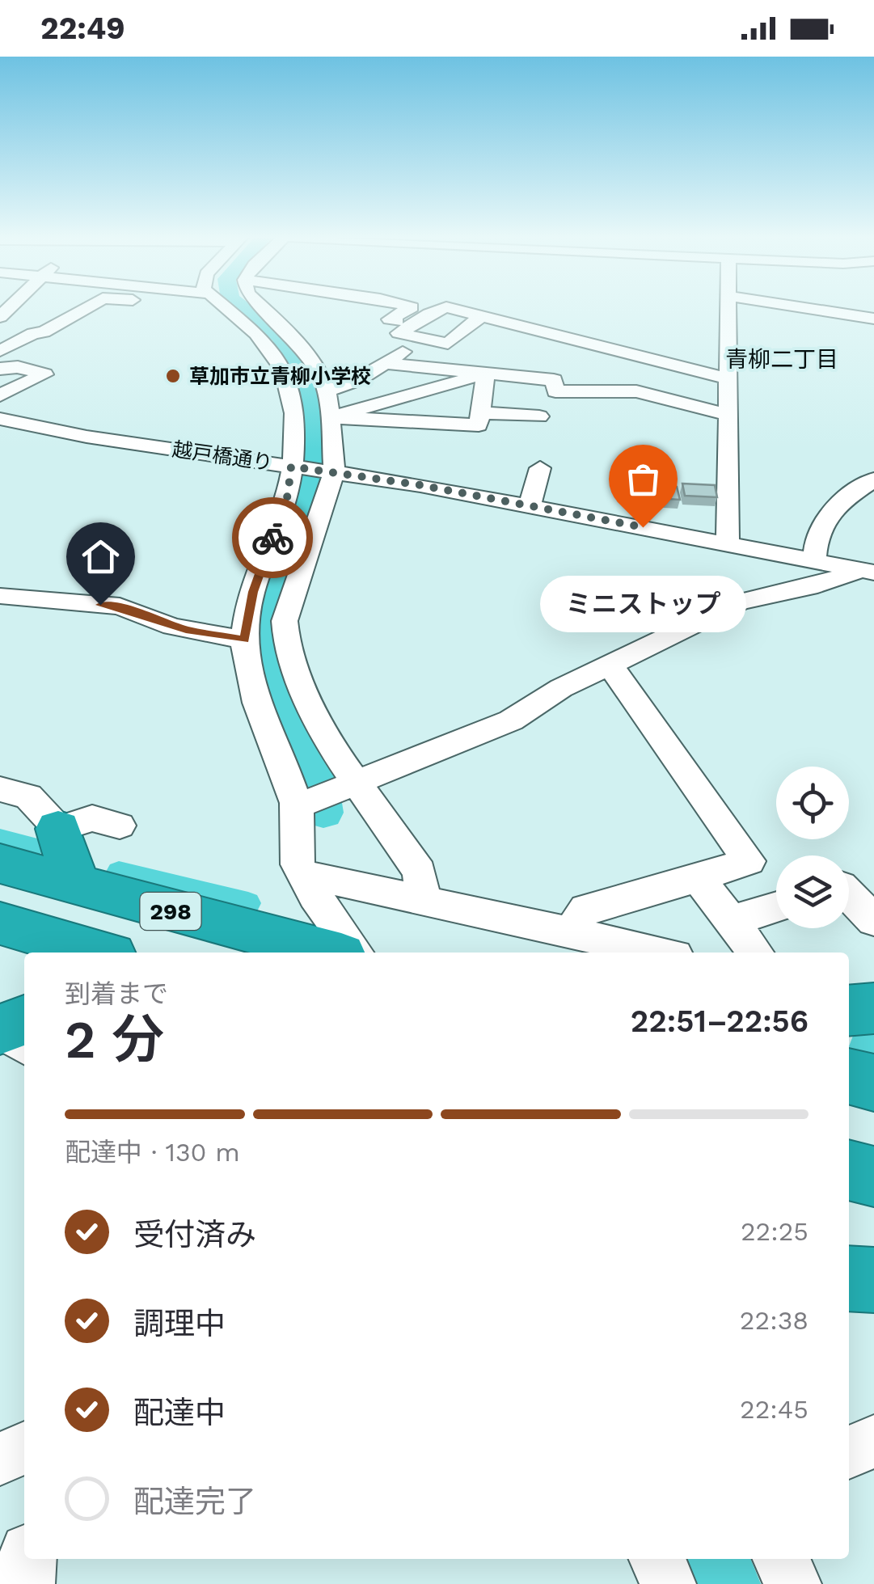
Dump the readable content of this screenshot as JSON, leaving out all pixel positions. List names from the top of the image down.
{
  "streets": {
    "highway": ["298"],
    "street": ["越戸橋通り"]
  },
  "districts": ["青柳二丁目"],
  "places": ["草加市立青柳小学校", "ミニストップ"],
  "page": {
    "status": "22:49",
    "bubble": "ミニストップ",
    "heading": ["2 分", "到着まで", "22:51–22:56"],
    "bar": "配達中 · 130 m",
    "list": [
      ["受付済み", "22:25"],
      ["調理中", "22:38"],
      ["配達中", "22:45"],
      "配達完了"
    ]
  }
}
